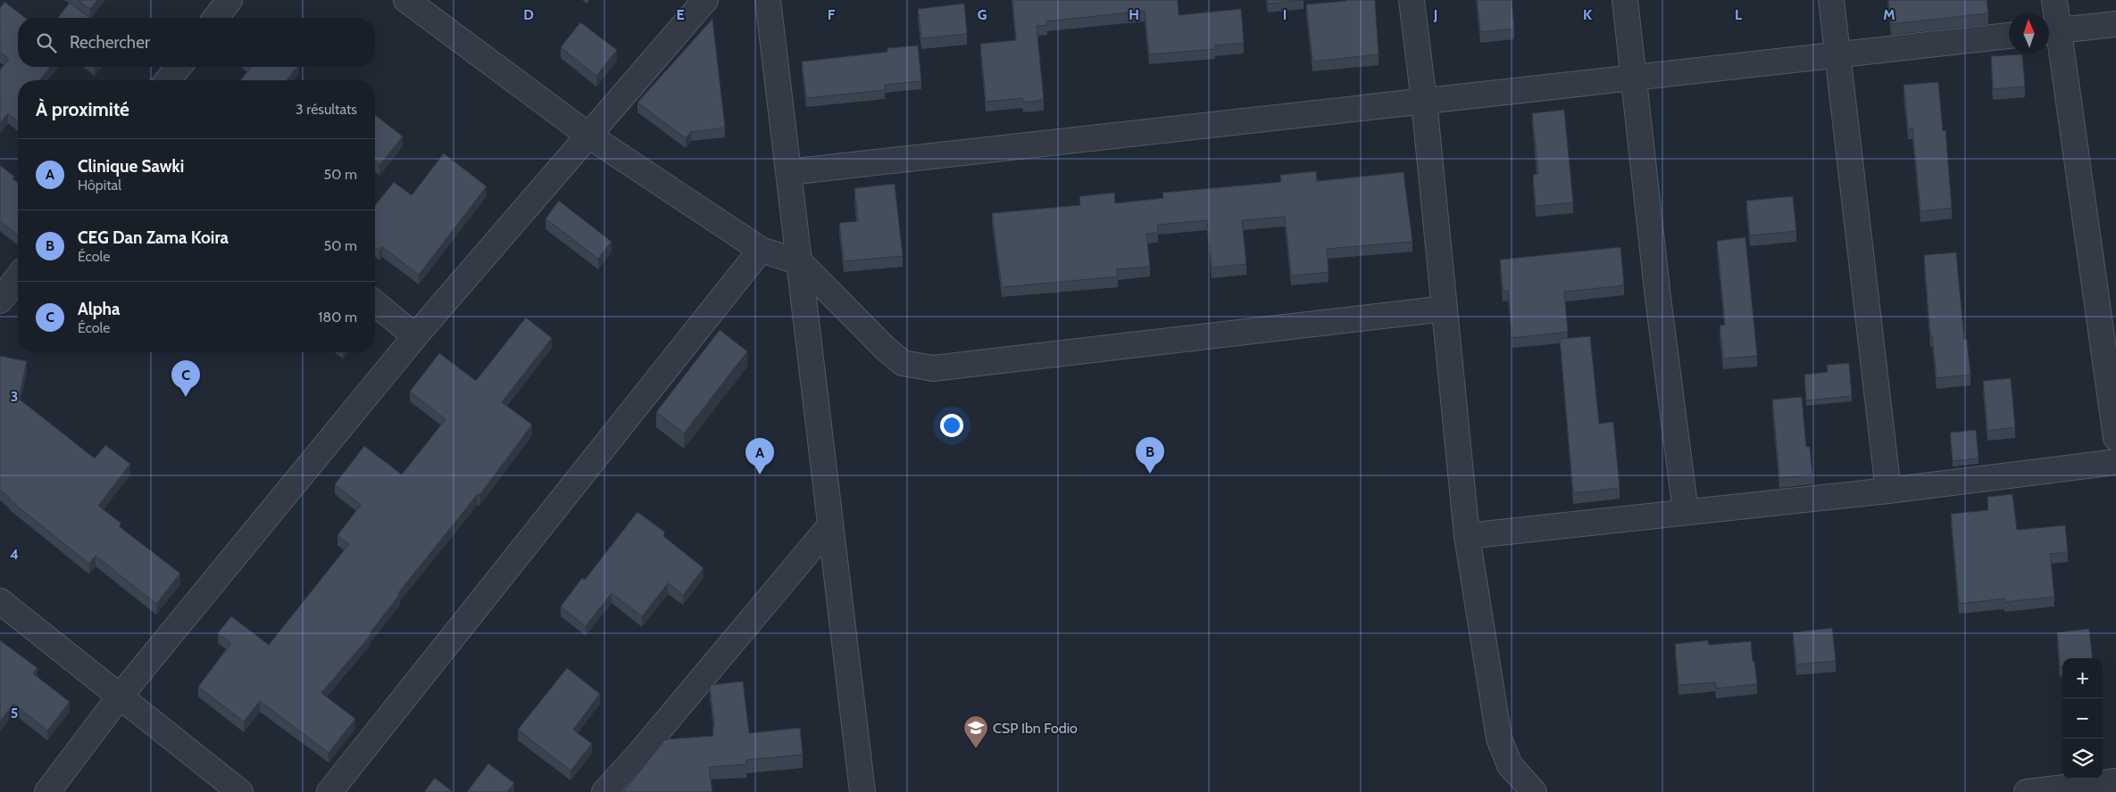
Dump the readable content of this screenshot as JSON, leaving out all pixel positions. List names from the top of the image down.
{
  "places": {
    "school or university": ["CSP Ibn Fodio"]
  },
  "north": "top",
  "page": {
    "search": "Rechercher",
    "heading": ["À proximité", "3 résultats"],
    "list": [
      {
        "mark": "A",
        "name": "Clinique Sawki",
        "note": "Hôpital",
        "value": "50 m"
      },
      {
        "mark": "B",
        "name": "CEG Dan Zama Koira",
        "note": "École",
        "value": "50 m"
      },
      {
        "mark": "C",
        "name": "Alpha",
        "note": "École",
        "value": "180 m"
      }
    ],
    "pins": ["C", "B", "A"],
    "map_buttons": ["+", "−"]
  },
  "grid": {
    "columns": [
      "D",
      "E",
      "F",
      "G",
      "H",
      "I",
      "J",
      "K",
      "L",
      "M"
    ],
    "rows": ["3", "4", "5"]
  }
}
